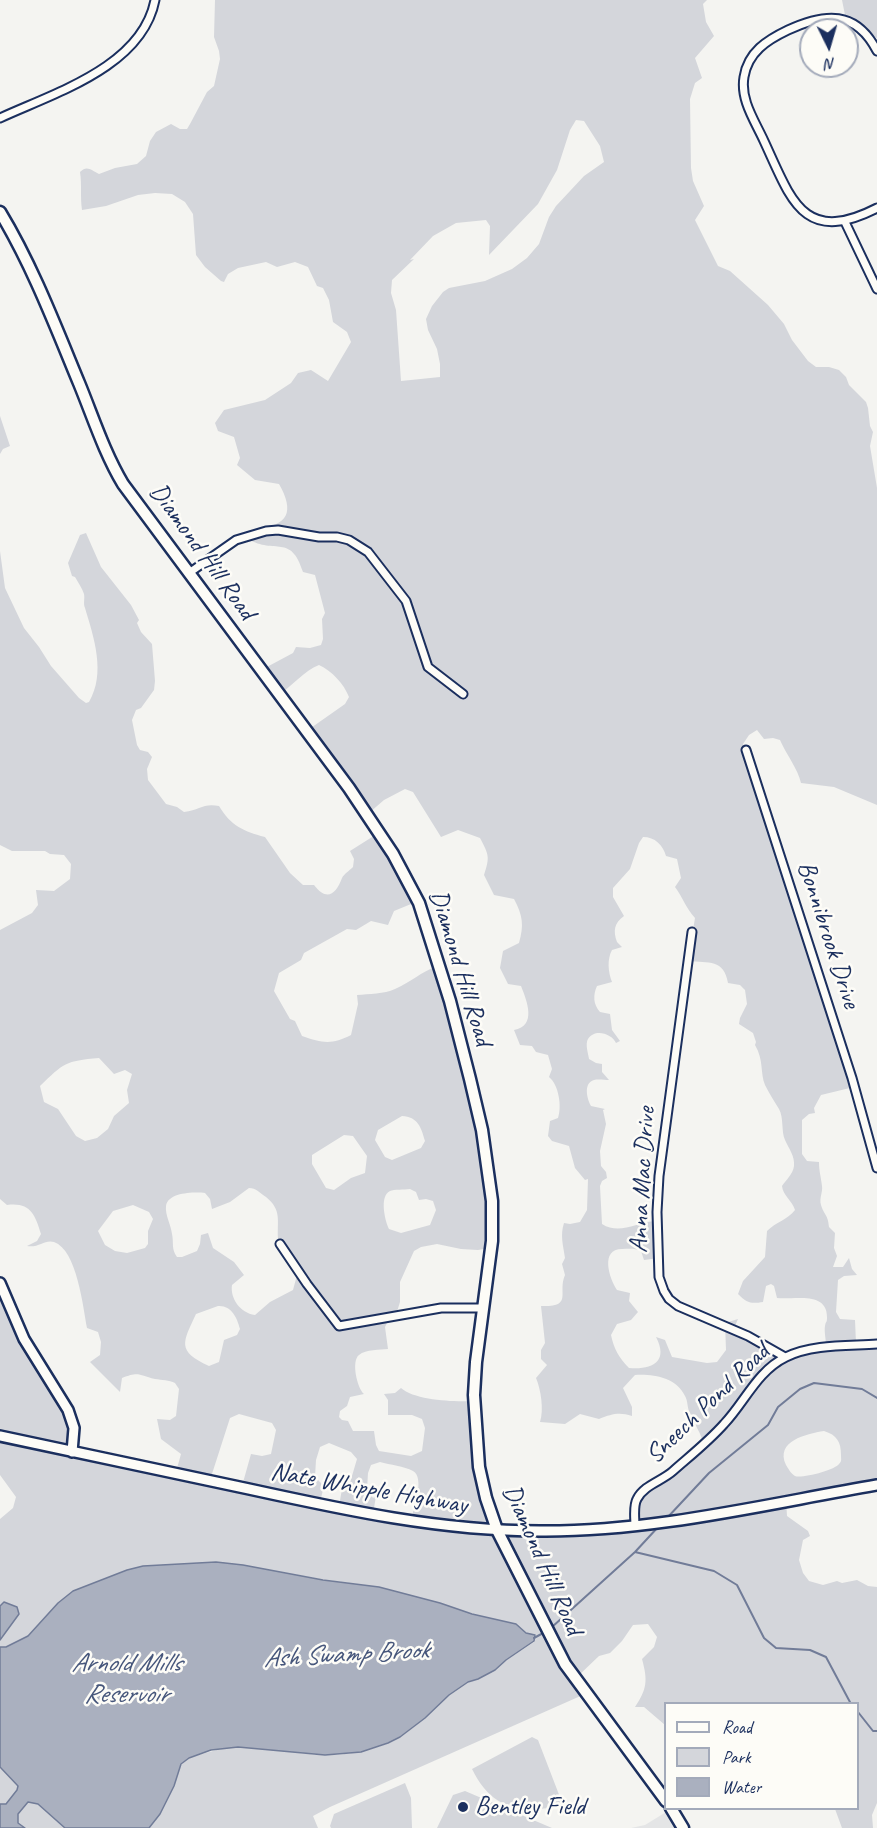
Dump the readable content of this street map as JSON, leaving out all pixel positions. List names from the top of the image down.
{
  "streets": {
    "main road": ["Diamond Hill Road", "Nate Whipple Highway"],
    "street": ["Bonnibrook Drive", "Anna Mac Drive", "Sneech Pond Road"]
  },
  "crossings": [
    ["Diamond Hill Road", "Nate Whipple Highway"],
    ["Anna Mac Drive", "Sneech Pond Road"],
    ["Sneech Pond Road", "Nate Whipple Highway"]
  ],
  "water": ["Ash Swamp Brook", "Arnold Mills Reservoir"],
  "places": ["Bentley Field"],
  "legend": ["Road", "Park", "Water"],
  "north": "bottom"
}
